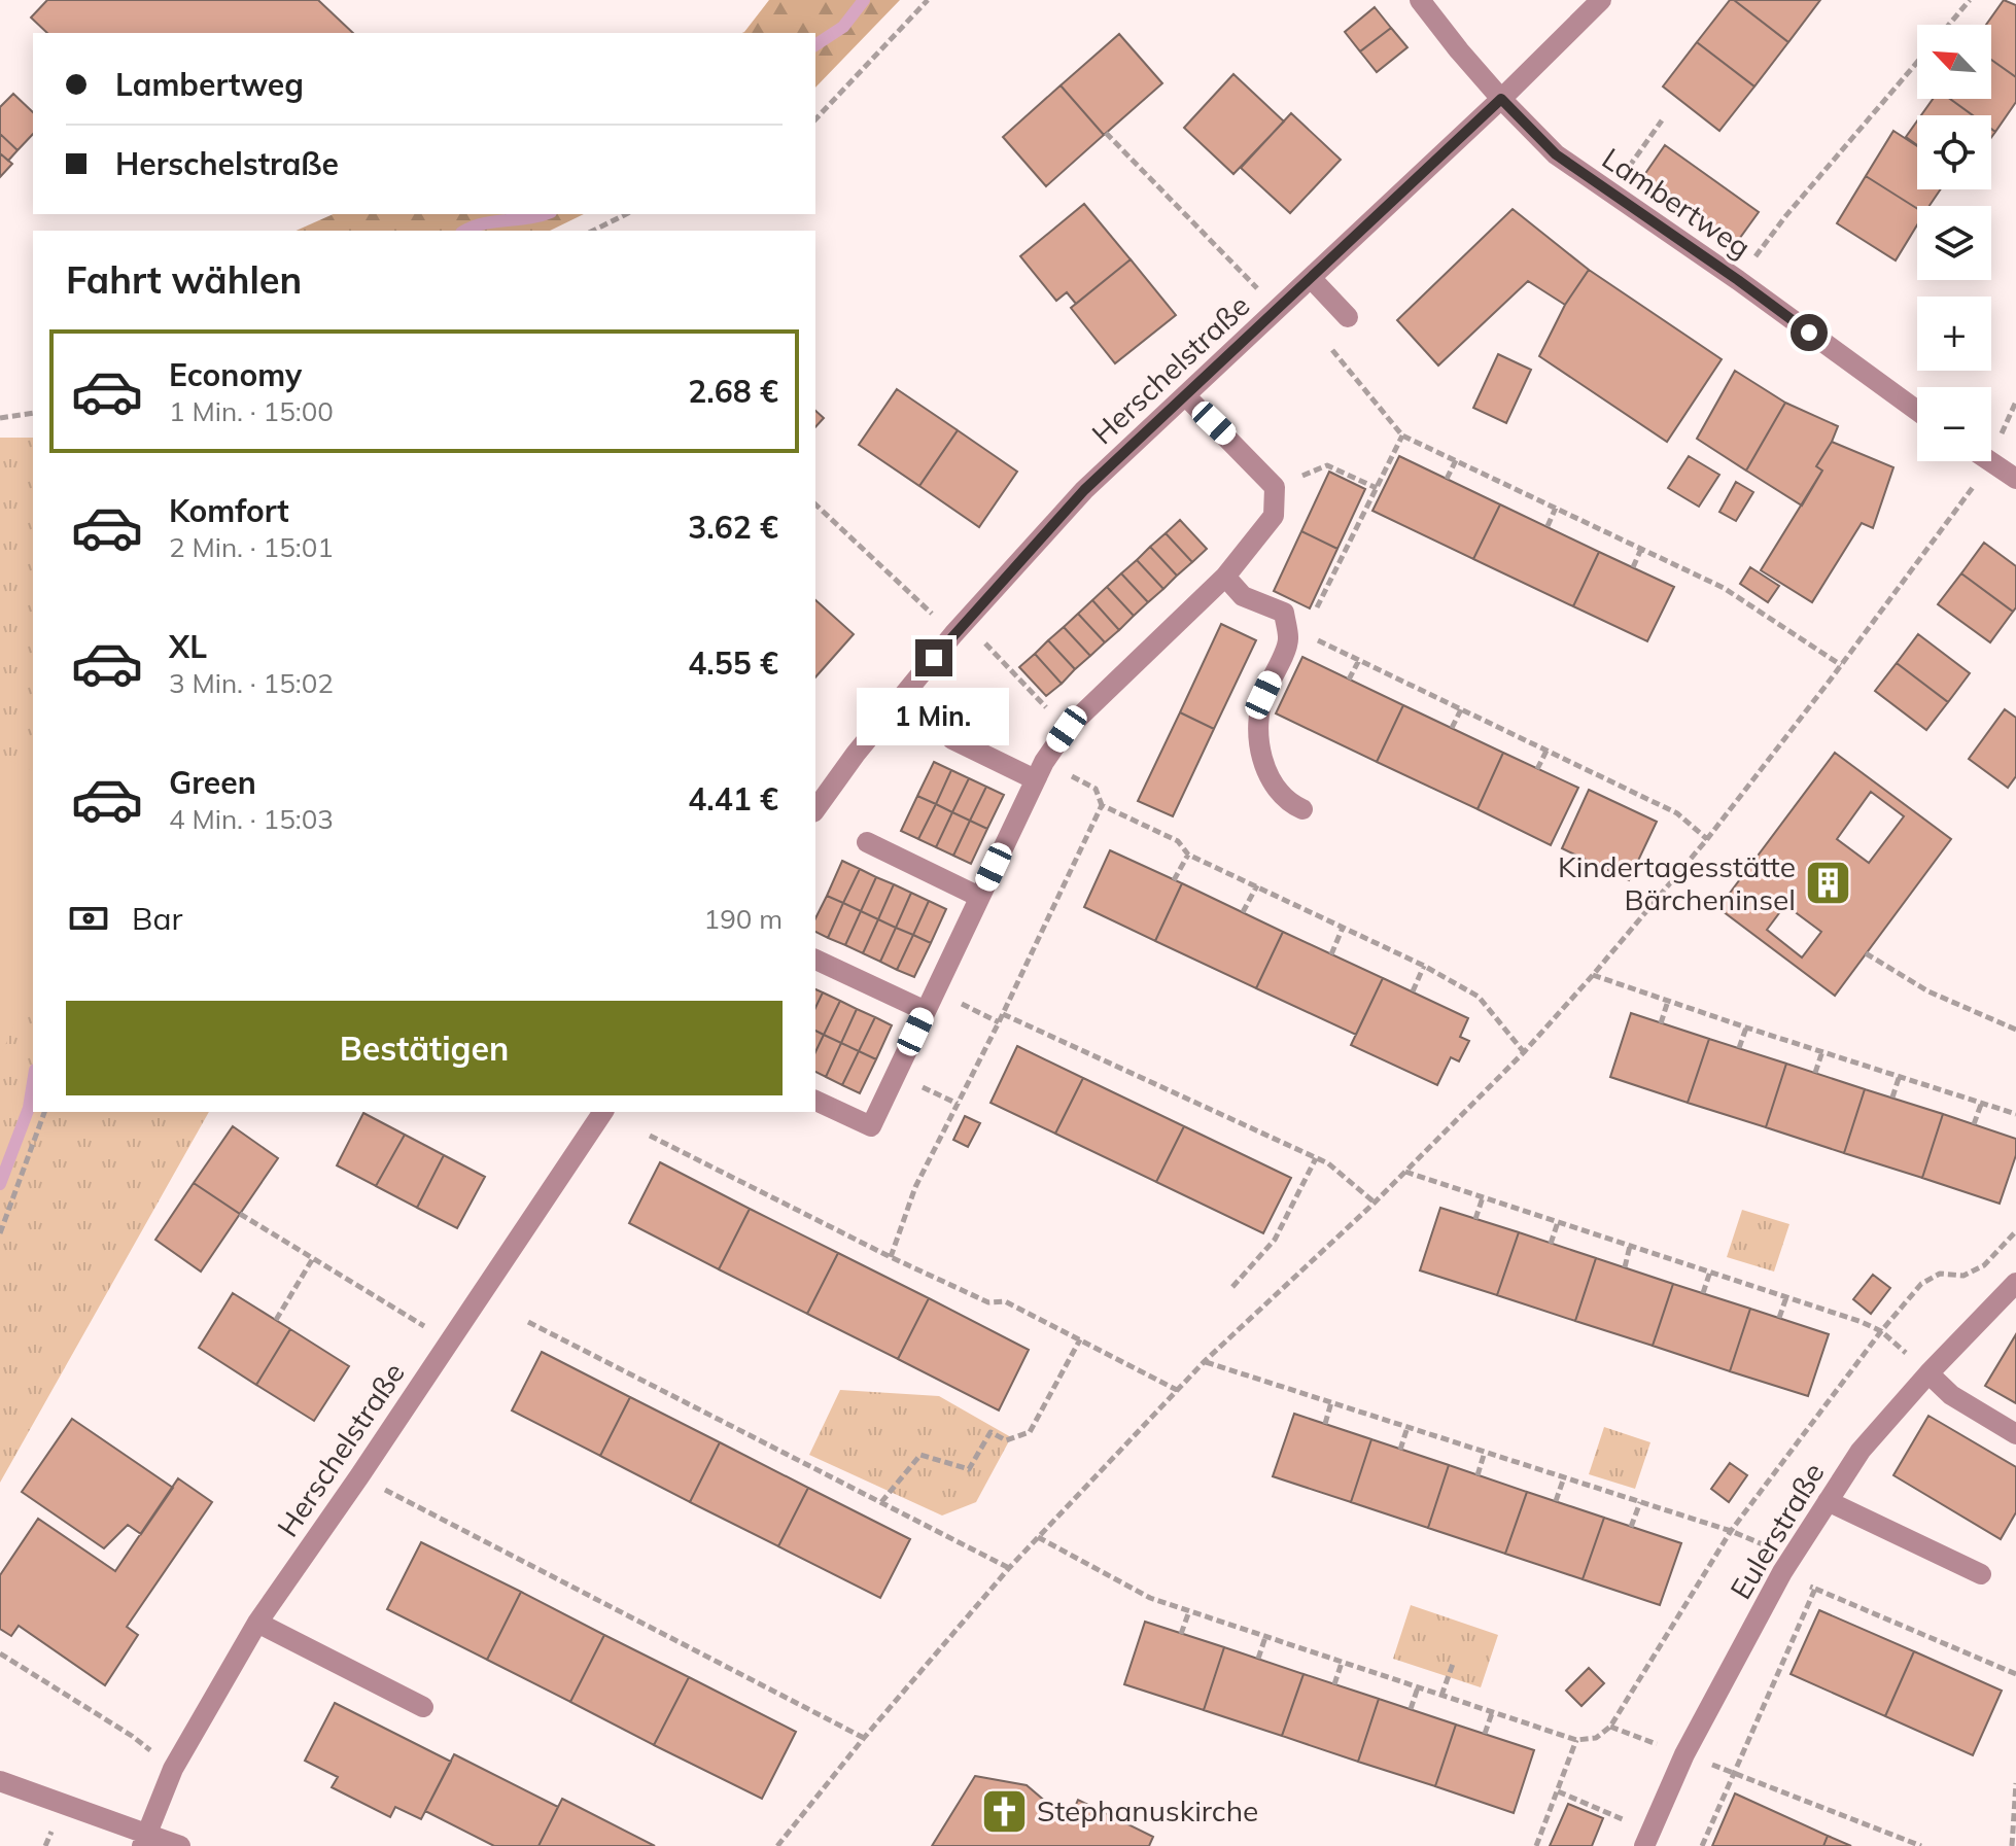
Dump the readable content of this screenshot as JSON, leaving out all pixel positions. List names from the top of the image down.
{
  "streets": {
    "street": ["Lambertweg", "Herschelstraße", "Eulerstraße"]
  },
  "crossings": [
    ["Lambertweg", "Herschelstraße"]
  ],
  "places": {
    "building": ["Kindertagesstätte Bärcheninsel"],
    "church": ["Stephanuskirche"]
  },
  "north": "top left",
  "page": {
    "map_buttons": ["+", "−"],
    "banner": ["Lambertweg", "Herschelstraße"],
    "heading": "Fahrt wählen",
    "list": [
      {
        "name": "Economy",
        "note": "1 Min. · 15:00",
        "value": "2.68 €"
      },
      {
        "name": "Komfort",
        "note": "2 Min. · 15:01",
        "value": "3.62 €"
      },
      {
        "name": "XL",
        "note": "3 Min. · 15:02",
        "value": "4.55 €"
      },
      {
        "name": "Green",
        "note": "4 Min. · 15:03",
        "value": "4.41 €"
      }
    ],
    "bubble": "1 Min.",
    "pay": ["Bar", "190 m"],
    "buttons": "Bestätigen"
  }
}
